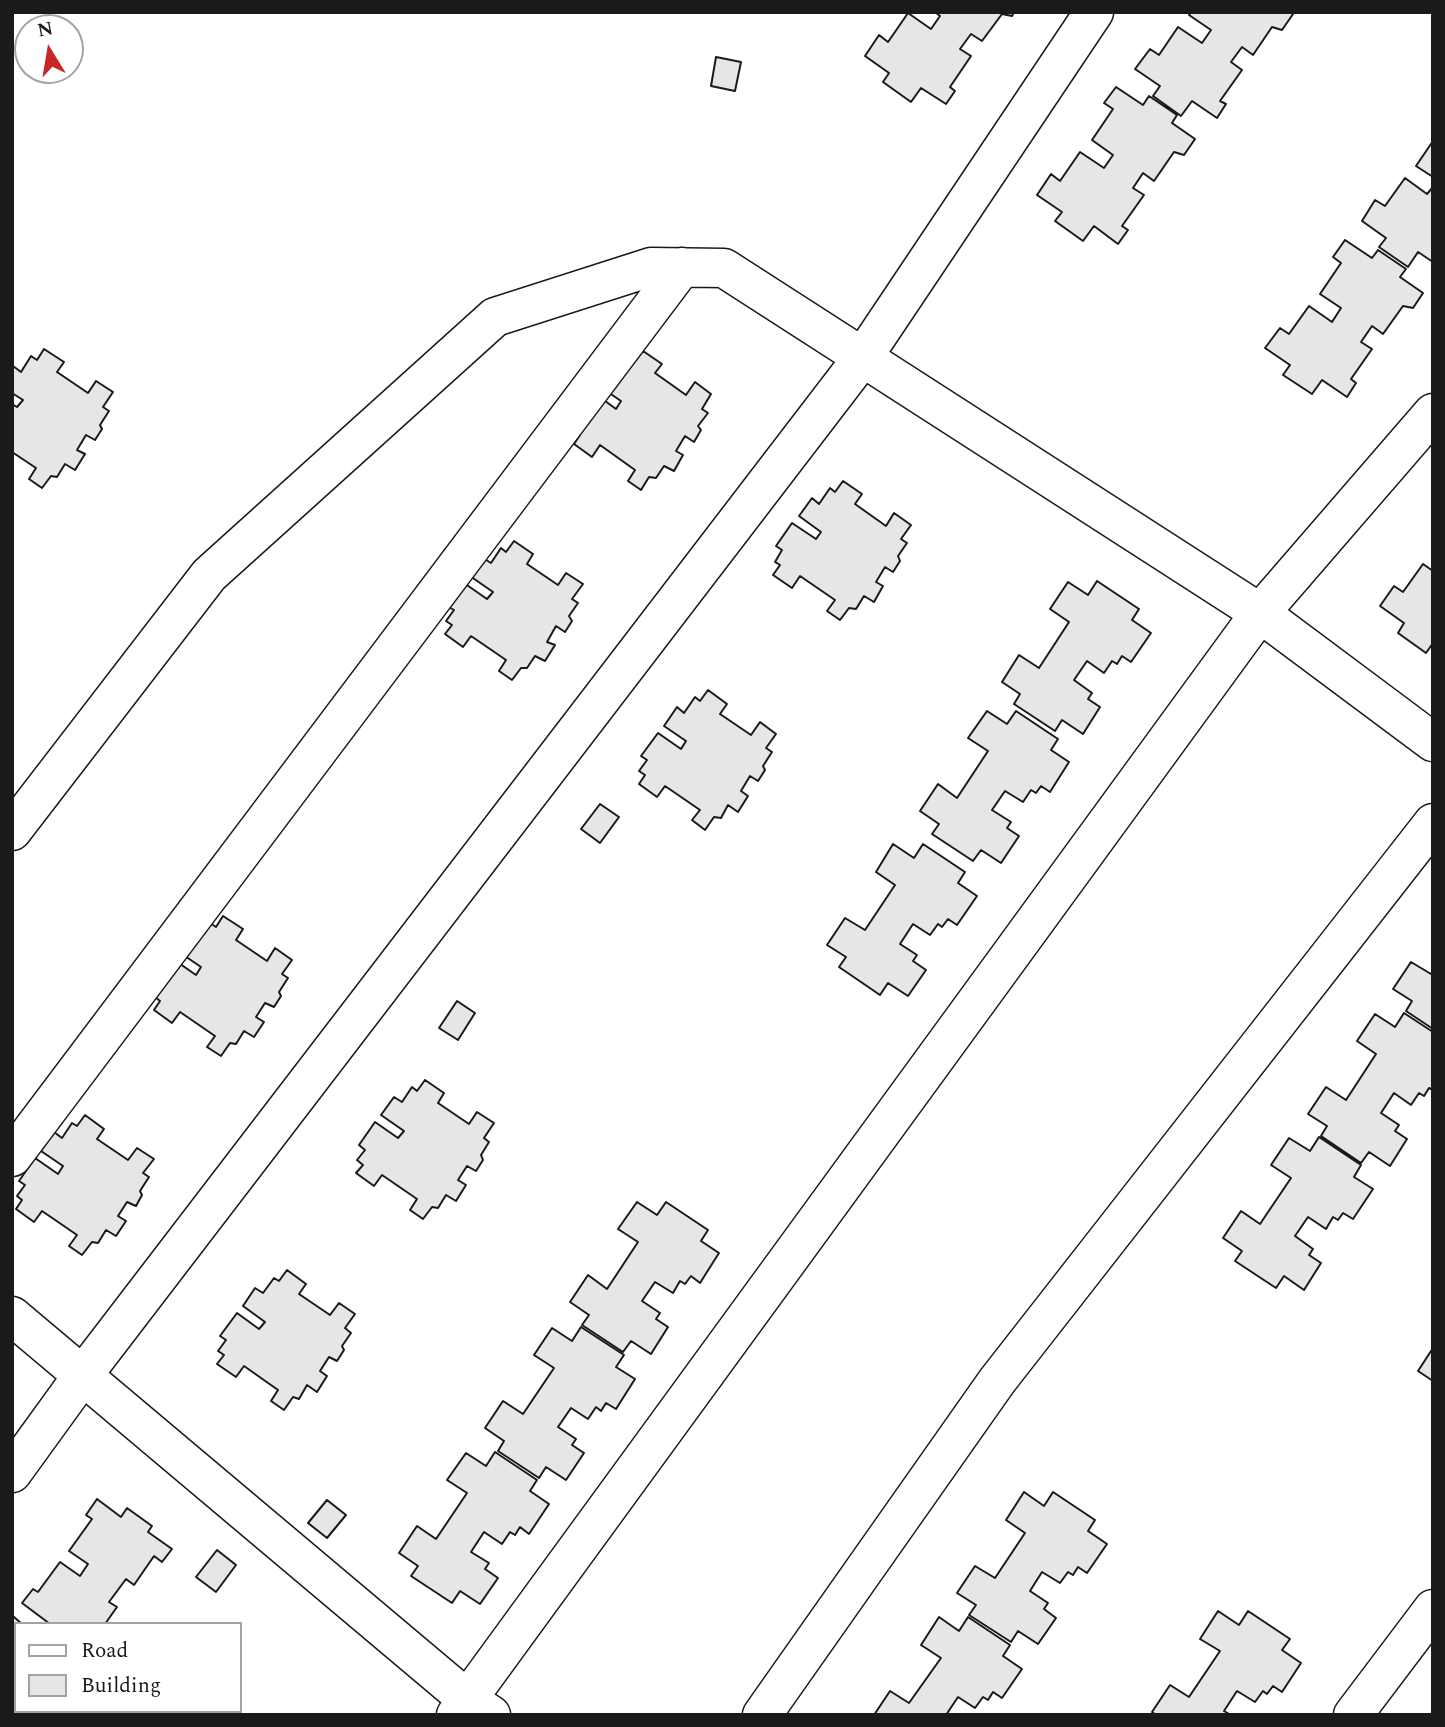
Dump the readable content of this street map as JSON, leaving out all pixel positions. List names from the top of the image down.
{
  "legend": ["Road", "Building"],
  "north": "top"
}
